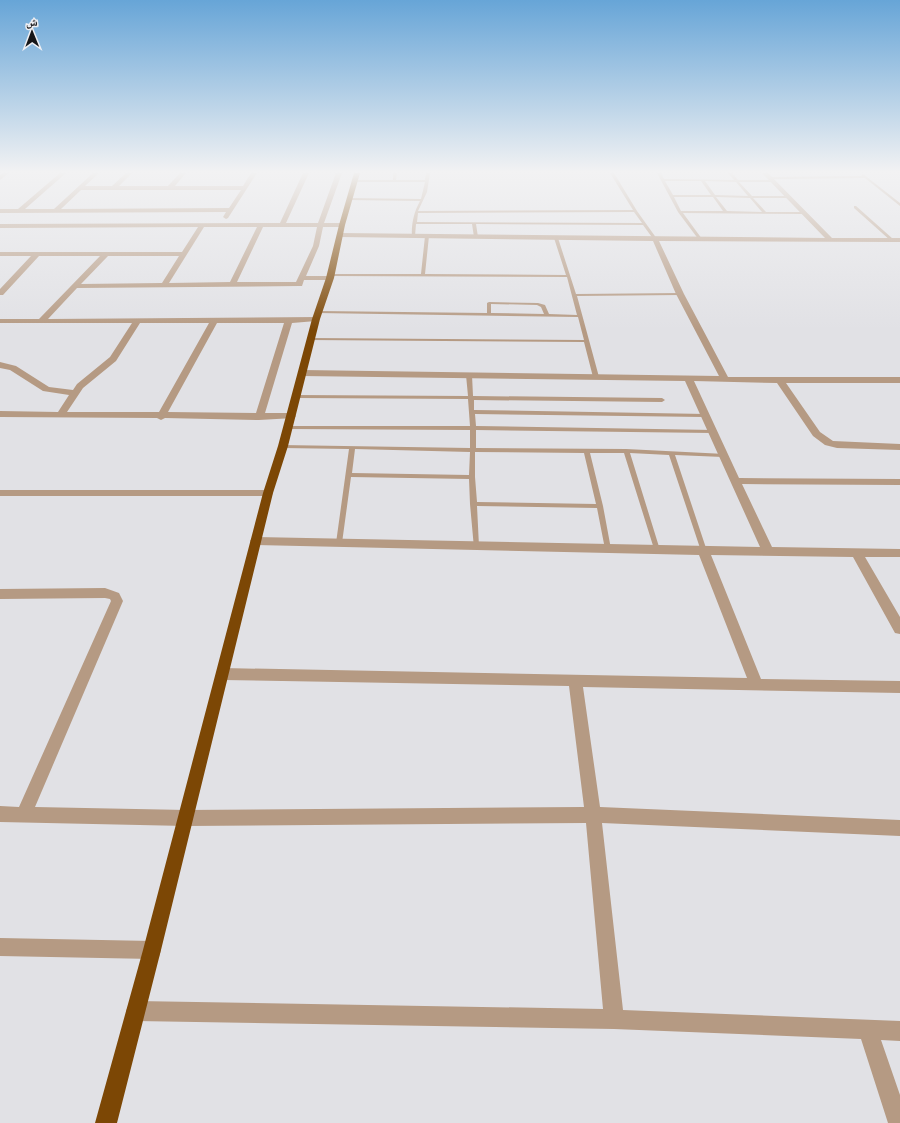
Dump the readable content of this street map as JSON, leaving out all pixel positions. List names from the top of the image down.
{
  "north": "top"
}
